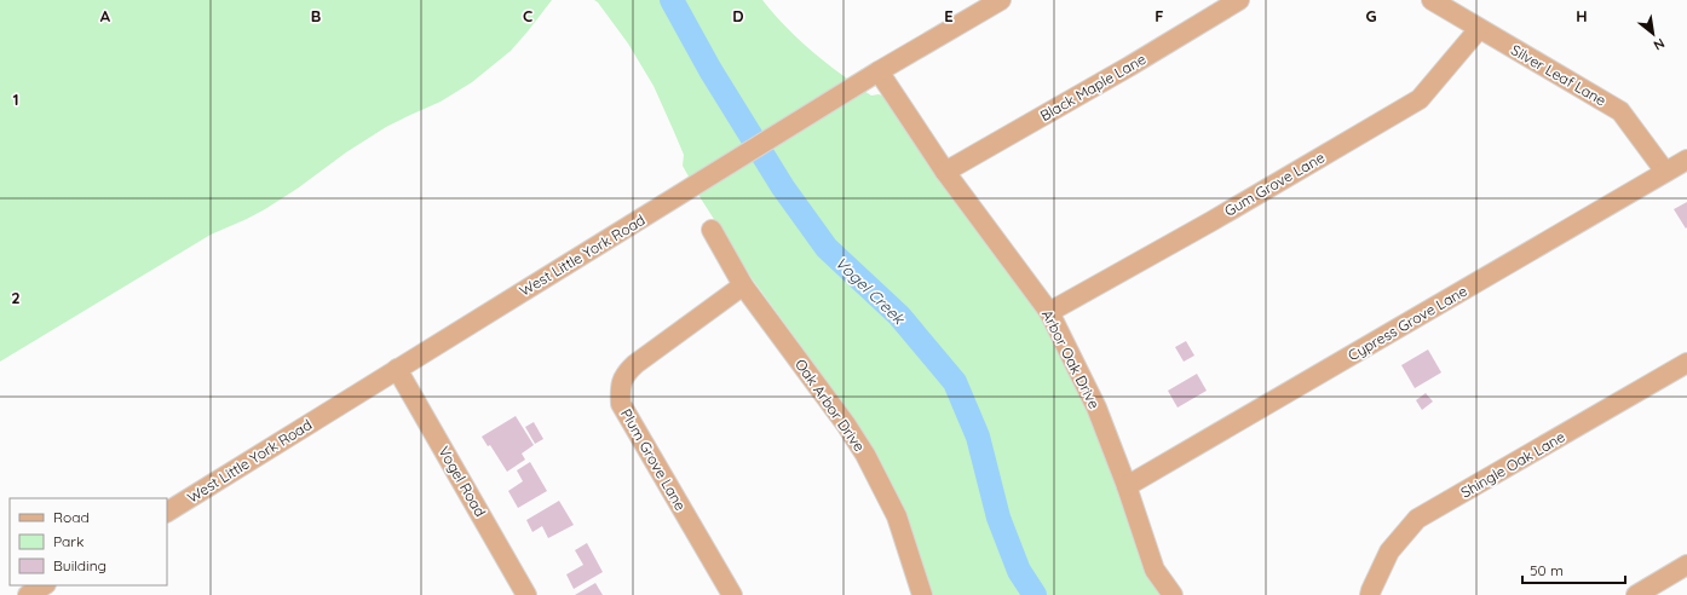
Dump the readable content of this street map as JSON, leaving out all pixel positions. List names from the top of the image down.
{
  "streets": {
    "street": [
      "Silver Leaf Lane",
      "Black Maple Lane",
      "Gum Grove Lane",
      "West Little York Road",
      "Cypress Grove Lane",
      "Arbor Oak Drive",
      "Oak Arbor Drive",
      "Plum Grove Lane",
      "Shingle Oak Lane",
      "Vogel Road"
    ]
  },
  "crossings": [
    ["Silver Leaf Lane", "Gum Grove Lane"],
    ["Silver Leaf Lane", "Cypress Grove Lane"],
    ["Black Maple Lane", "Arbor Oak Drive"],
    ["Gum Grove Lane", "Arbor Oak Drive"],
    ["West Little York Road", "Arbor Oak Drive"],
    ["West Little York Road", "Vogel Road"],
    ["Cypress Grove Lane", "Arbor Oak Drive"],
    ["Oak Arbor Drive", "Plum Grove Lane"]
  ],
  "water": ["Vogel Creek"],
  "legend": ["Road", "Park", "Building"],
  "scale_bar": "50 m",
  "north": "bottom right",
  "grid": {
    "columns": [
      "A",
      "B",
      "C",
      "D",
      "E",
      "F",
      "G",
      "H"
    ],
    "rows": ["1", "2"]
  }
}
